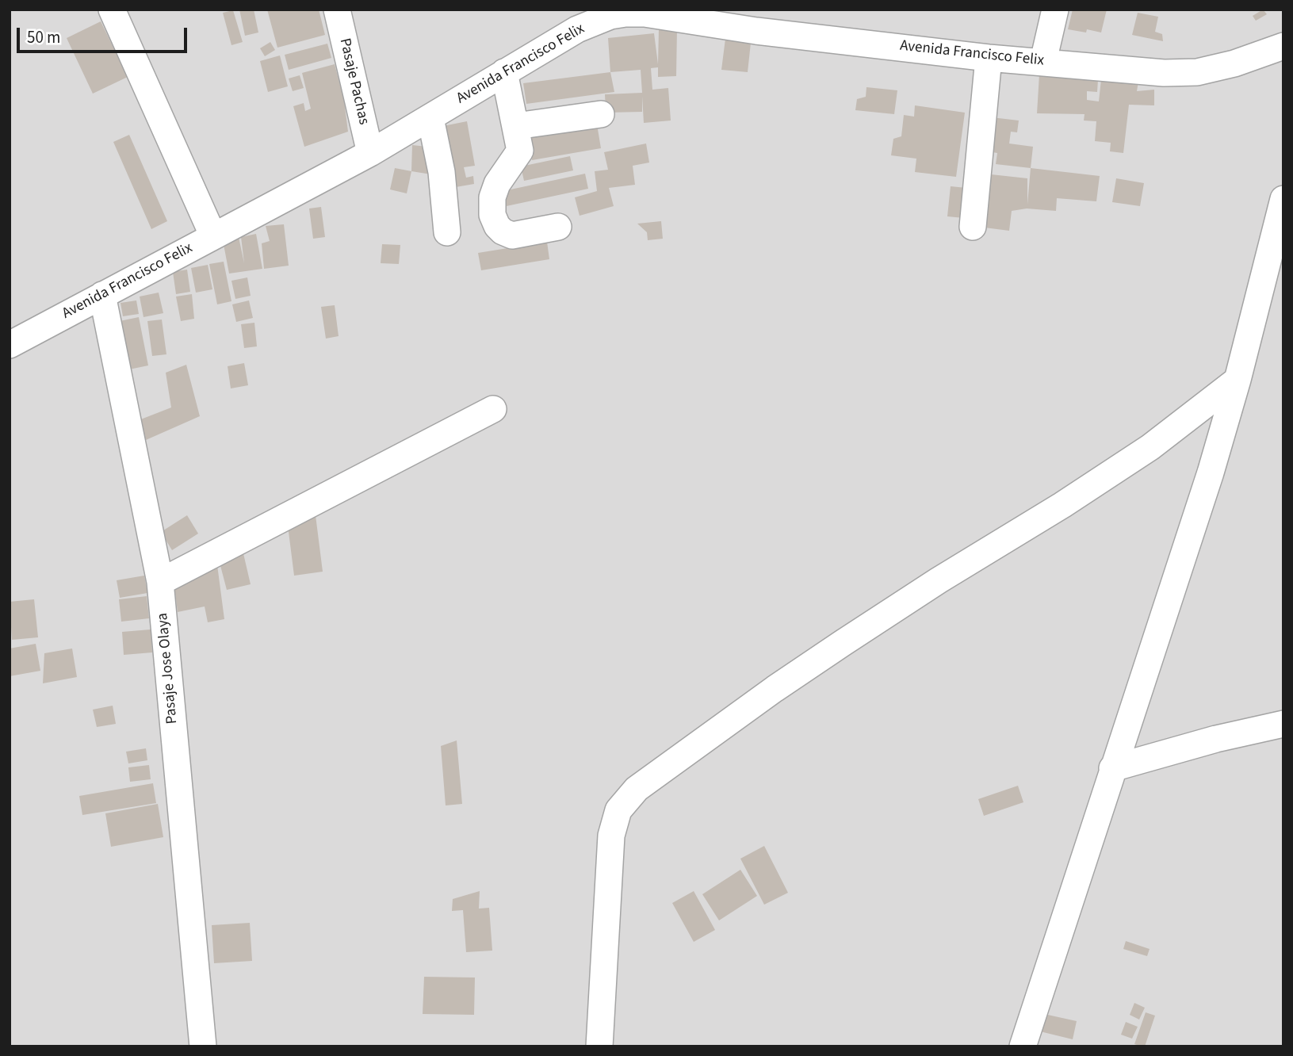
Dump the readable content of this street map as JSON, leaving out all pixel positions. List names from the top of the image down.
{
  "streets": {
    "street": ["Avenida Francisco Felix", "Pasaje Pachas", "Pasaje Jose Olaya"]
  },
  "crossings": [
    ["Avenida Francisco Felix", "Pasaje Pachas"],
    ["Avenida Francisco Felix", "Pasaje Jose Olaya"]
  ],
  "scale_bar": "50 m"
}
